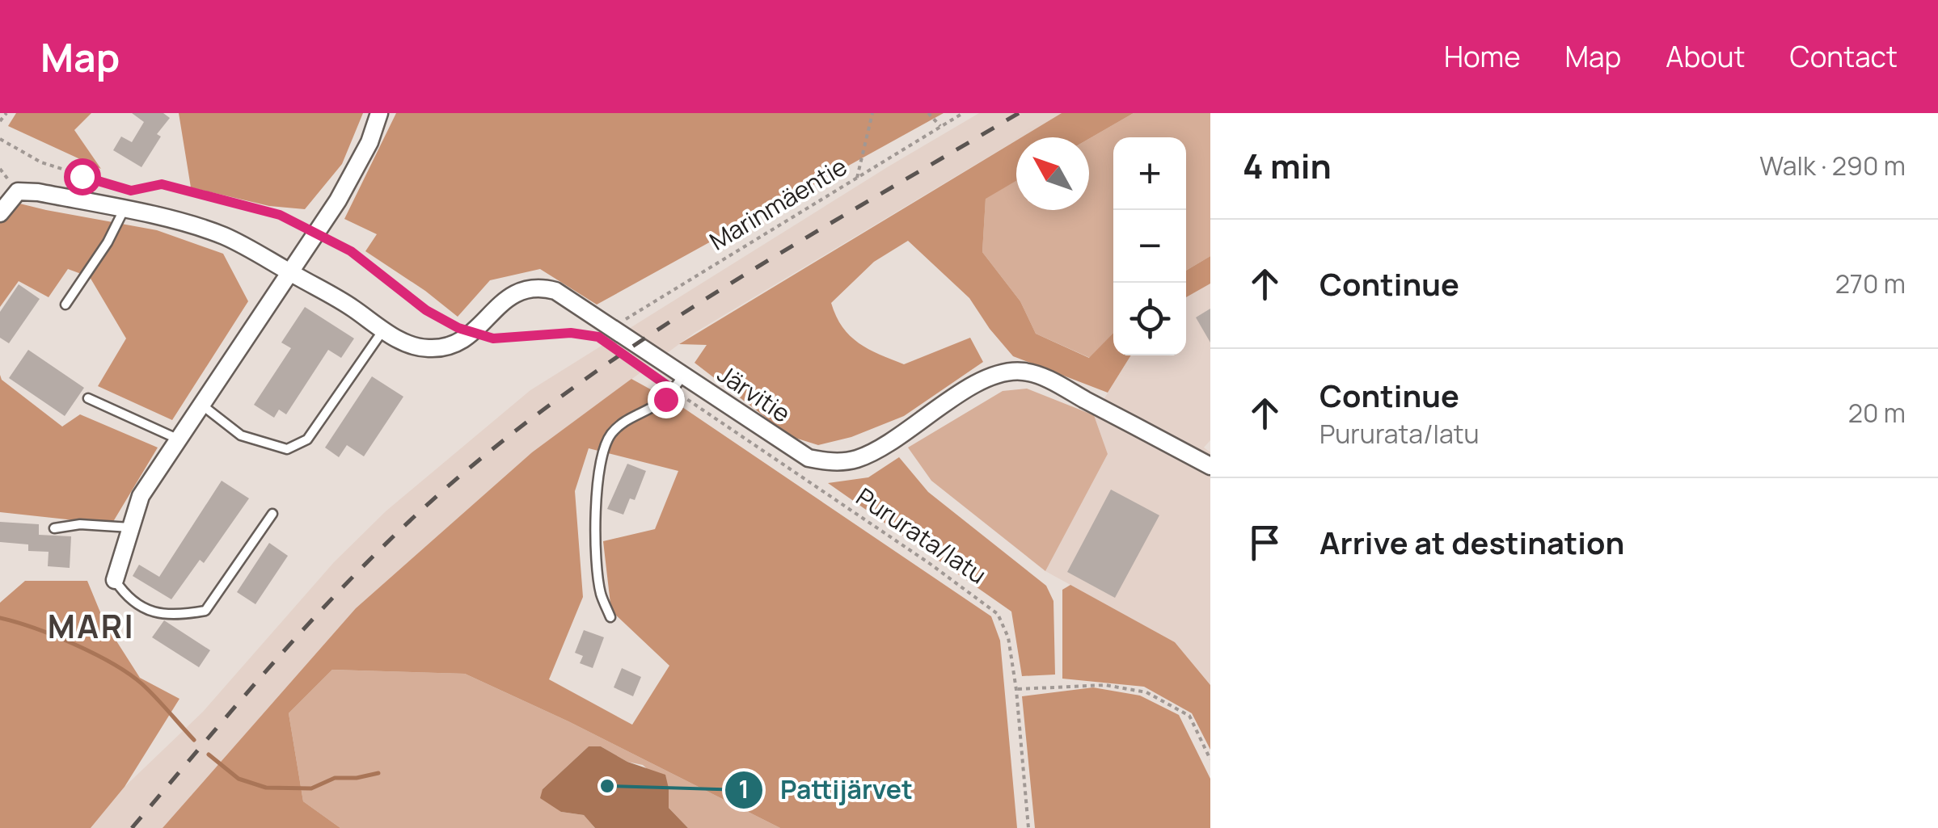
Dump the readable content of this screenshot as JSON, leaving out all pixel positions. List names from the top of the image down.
{
  "streets": {
    "street": ["Järvitie"],
    "path": ["Marinmäentie", "Pururata/latu"]
  },
  "crossings": [
    ["Marinmäentie", "Järvitie"],
    ["Järvitie", "Pururata/latu"]
  ],
  "districts": ["MARI"],
  "places": ["Pattijärvet"],
  "north": "top left",
  "page": {
    "header": "Map",
    "nav": [
      "Home",
      "Map",
      "About",
      "Contact"
    ],
    "heading": ["4 min", "Walk · 290 m"],
    "map_buttons": ["+", "−"],
    "list": [
      ["Continue", "270 m"],
      ["Continue", "Pururata/latu", "20 m"],
      "Arrive at destination"
    ]
  }
}
